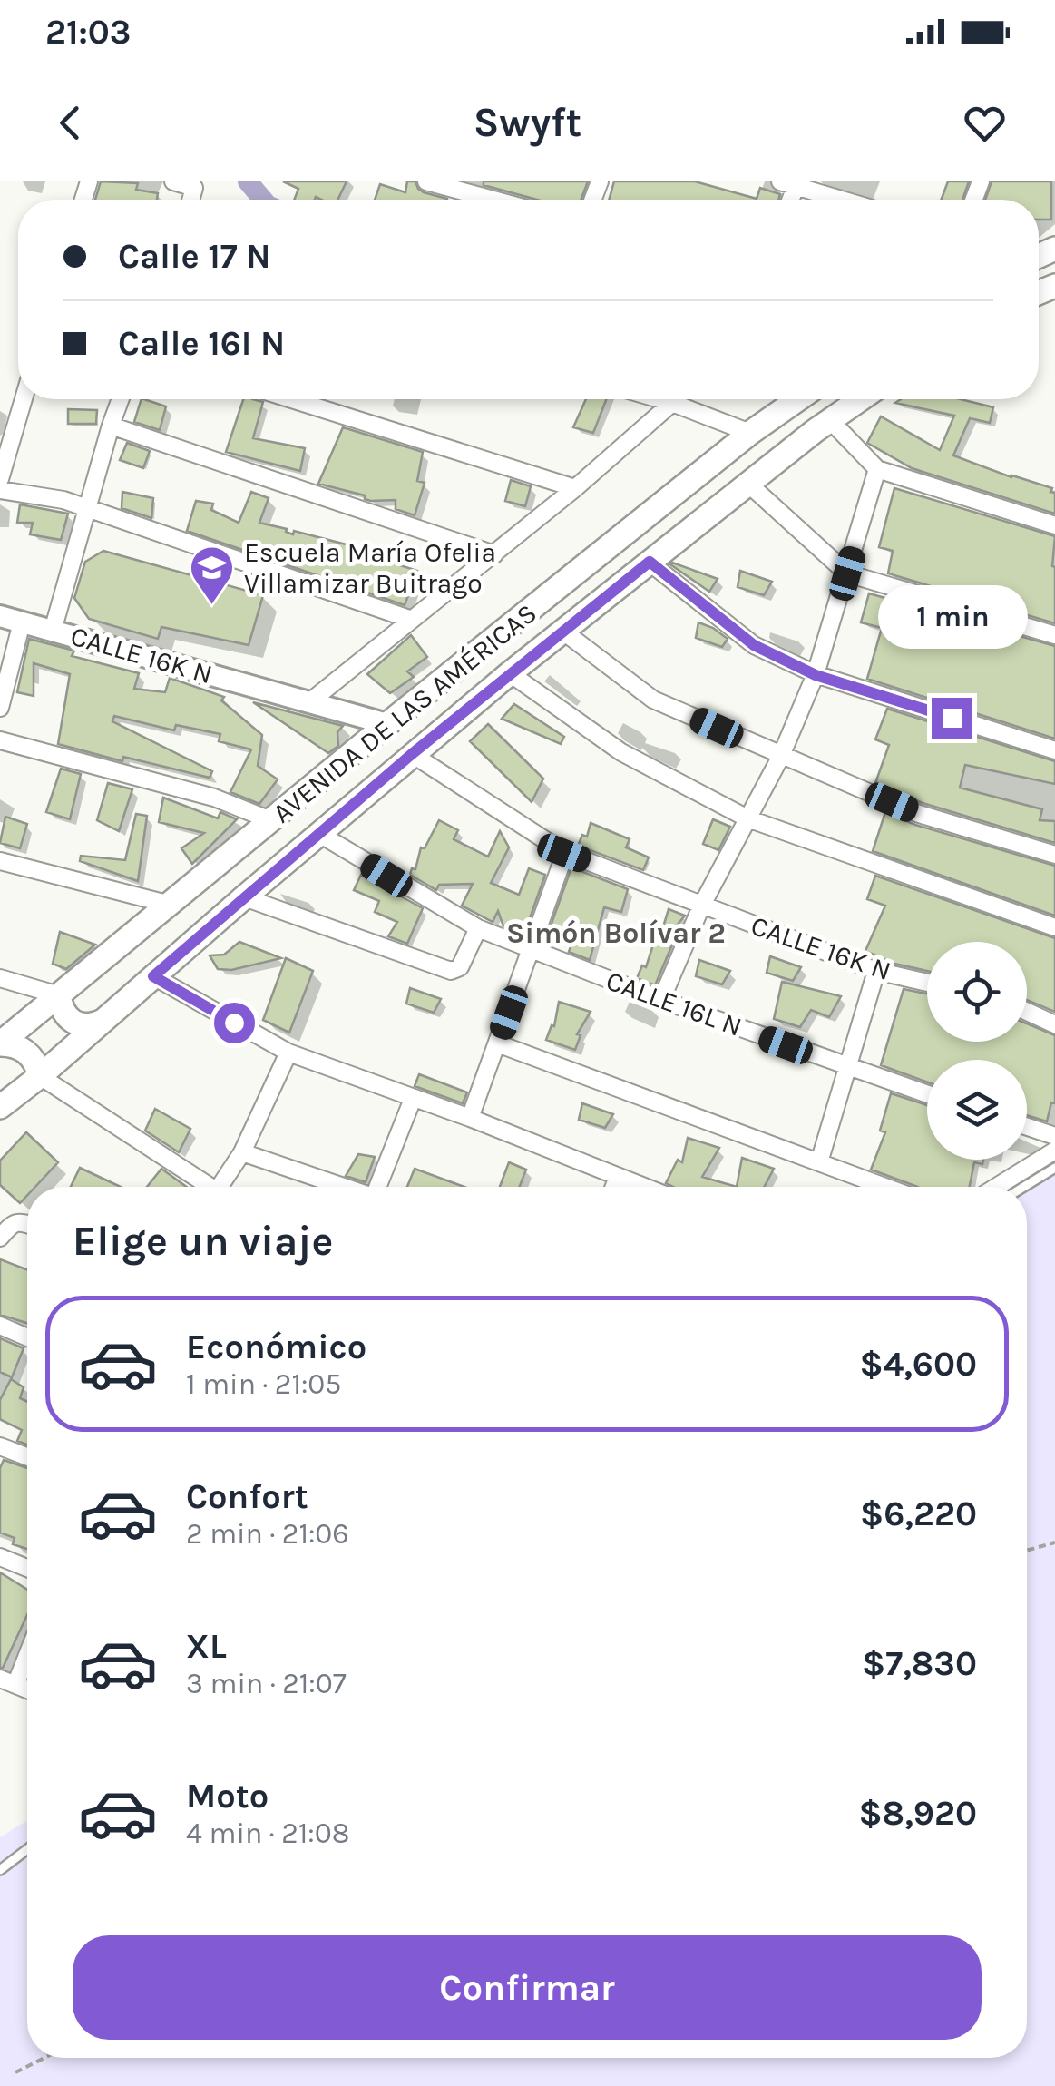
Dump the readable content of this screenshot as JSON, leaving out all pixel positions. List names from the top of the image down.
{
  "streets": {
    "main road": ["AVENIDA DE LAS AMÉRICAS"],
    "street": ["CALLE 16K N", "CALLE 16L N"]
  },
  "crossings": [
    ["CALLE 16K N", "AVENIDA DE LAS AMÉRICAS"],
    ["AVENIDA DE LAS AMÉRICAS", "CALLE 16L N"]
  ],
  "districts": ["Simón Bolívar 2"],
  "places": {
    "school or university": ["Escuela María Ofelia Villamizar Buitrago"]
  },
  "page": {
    "status": "21:03",
    "header": "Swyft",
    "banner": ["Calle 17 N", "Calle 16I N"],
    "bubble": "1 min",
    "heading": "Elige un viaje",
    "list": [
      {
        "name": "Económico",
        "note": "1 min · 21:05",
        "value": "$4,600"
      },
      {
        "name": "Confort",
        "note": "2 min · 21:06",
        "value": "$6,220"
      },
      {
        "name": "XL",
        "note": "3 min · 21:07",
        "value": "$7,830"
      },
      {
        "name": "Moto",
        "note": "4 min · 21:08",
        "value": "$8,920"
      }
    ],
    "buttons": "Confirmar"
  }
}
